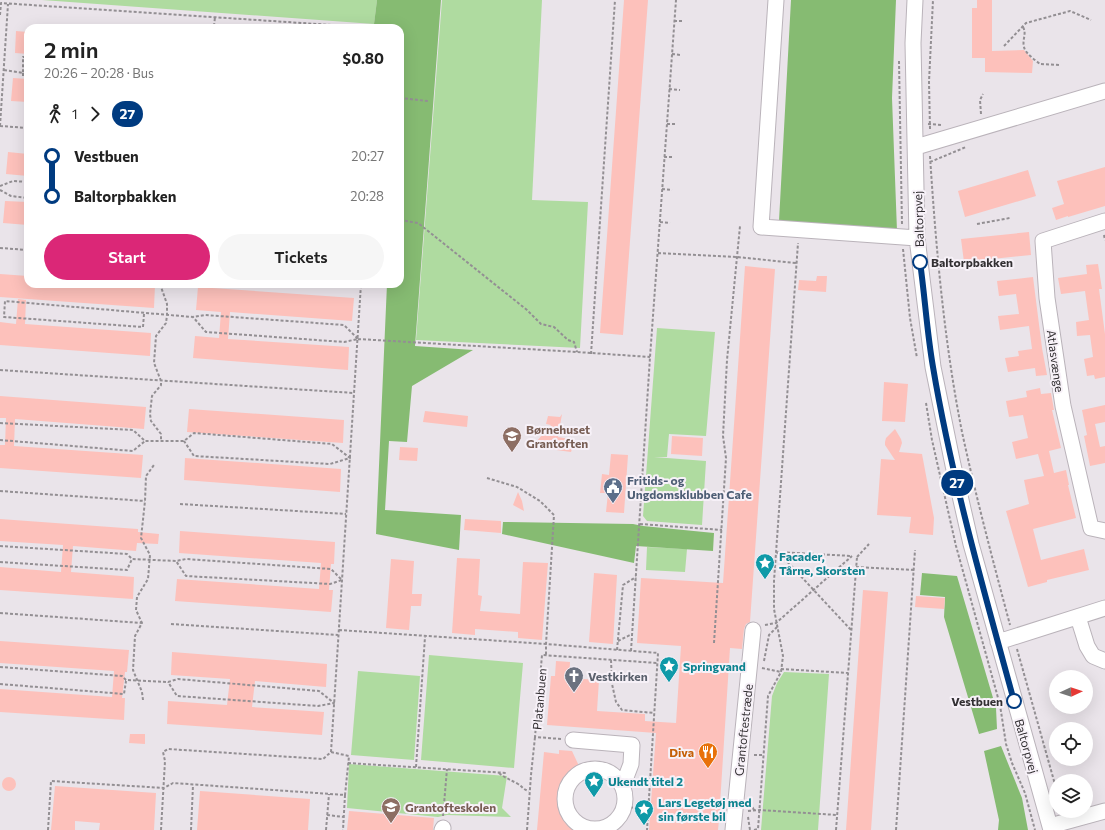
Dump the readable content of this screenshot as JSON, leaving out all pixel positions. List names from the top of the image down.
{
  "streets": {
    "street": ["Baltorpvej", "Atlasvænge", "Grantoftestræde"],
    "path": ["Platanbuen"]
  },
  "places": {
    "other": ["Baltorpbakken", "Vestbuen"],
    "school or university": ["Børnehuset Grantoften", "Grantofteskolen"],
    "public building": ["Fritids- og Ungdomsklubben Cafe"],
    "place": [
      "Facader, Tårne, Skorsten",
      "Springvand",
      "Ukendt titel 2",
      "Lars Legetøj med sin første bil"
    ],
    "church": ["Vestkirken"],
    "restaurant": ["Diva"]
  },
  "lines": ["bus line 27"],
  "north": "right",
  "page": {
    "on_map": "27",
    "heading": ["2 min", "20:26 – 20:28 · Bus", "$0.80"],
    "legs": ["1", "27"],
    "list": [
      {
        "name": "Vestbuen",
        "value": "20:27"
      },
      {
        "name": "Baltorpbakken",
        "value": "20:28"
      }
    ],
    "buttons": ["Start", "Tickets"]
  }
}
